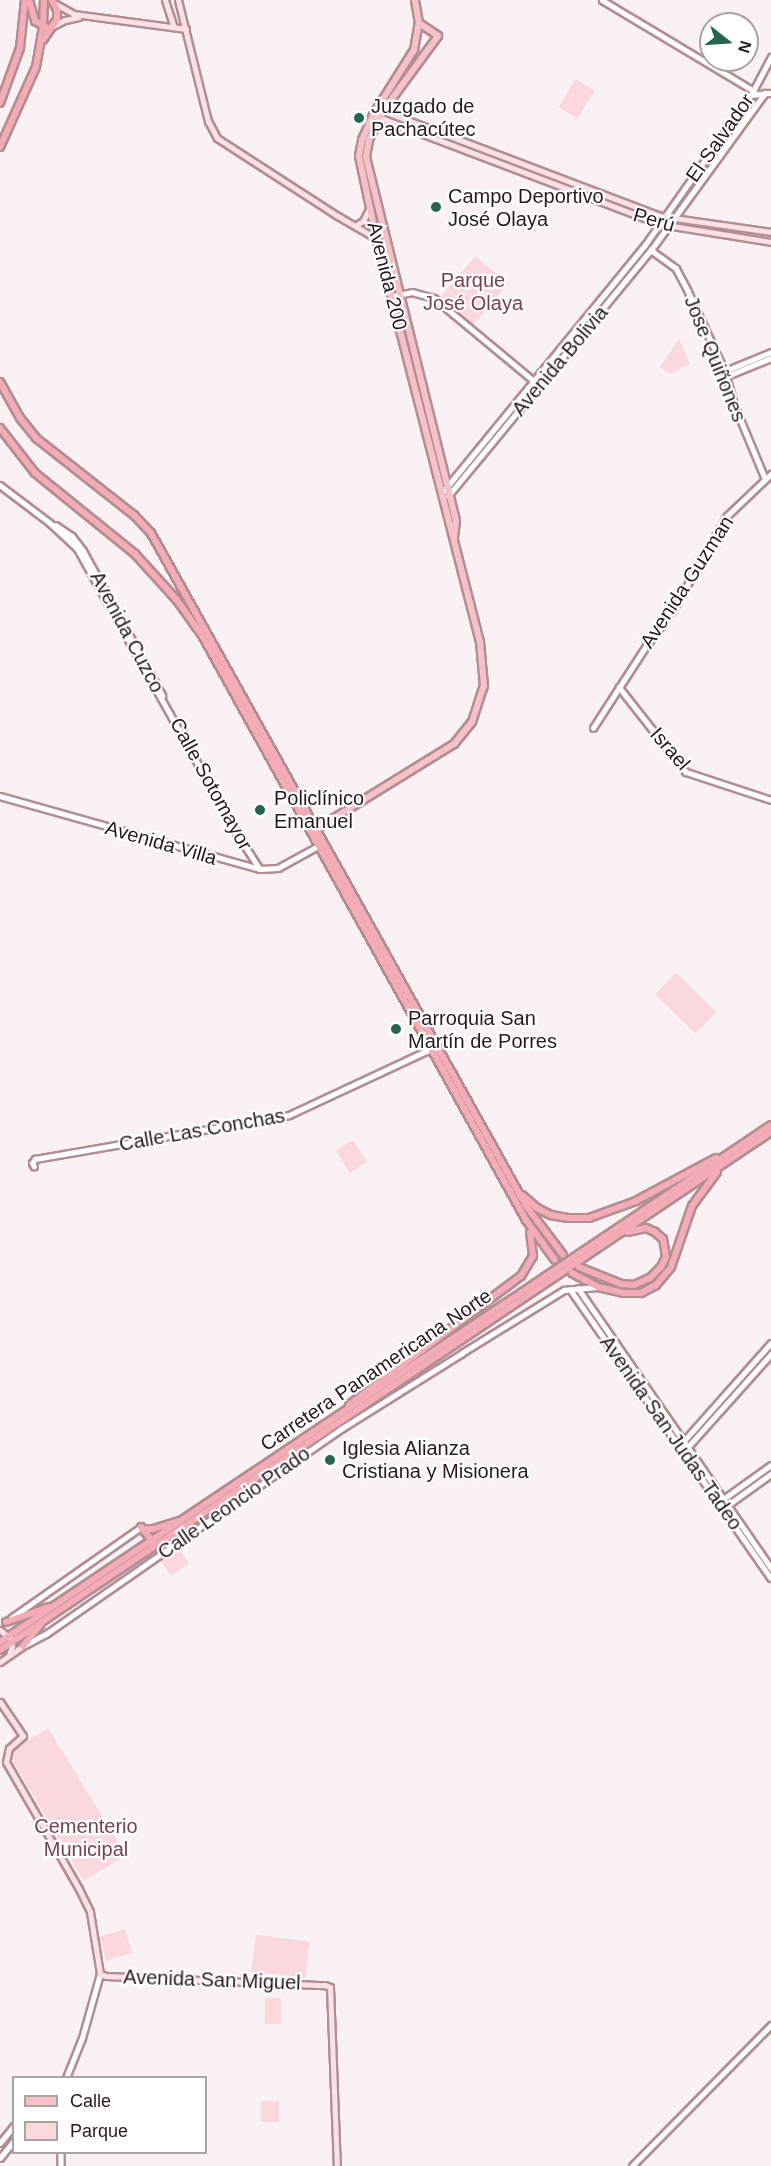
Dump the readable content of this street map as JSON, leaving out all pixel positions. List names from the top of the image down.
{
  "streets": {
    "highway": ["Carretera Panamericana Norte"],
    "main road": [
      "Perú",
      "Avenida 200",
      "Calle Leoncio Prado",
      "Avenida San Miguel"
    ],
    "street": [
      "El Salvador",
      "Jose Quiñones",
      "Avenida Bolivia",
      "Avenida Guzman",
      "Avenida Cuzco",
      "Israel",
      "Calle Sotomayor",
      "Avenida Villa",
      "Calle Las Conchas",
      "Avenida San Judas Tadeo"
    ]
  },
  "crossings": [
    ["El Salvador", "Perú"],
    ["El Salvador", "Avenida Bolivia"],
    ["Perú", "Avenida 200"],
    ["Perú", "Avenida Bolivia"],
    ["Avenida 200", "Avenida Bolivia"],
    ["Jose Quiñones", "Avenida Bolivia"],
    ["Jose Quiñones", "Avenida Guzman"],
    ["Avenida Guzman", "Israel"],
    ["Avenida Cuzco", "Calle Sotomayor"],
    ["Calle Sotomayor", "Avenida Villa"],
    ["Avenida San Judas Tadeo", "Calle Leoncio Prado"]
  ],
  "parks": ["Parque José Olaya", "Cementerio Municipal"],
  "places": [
    "Juzgado de Pachacútec",
    "Campo Deportivo José Olaya",
    "Policlínico Emanuel",
    "Parroquia San Martín de Porres",
    "Iglesia Alianza Cristiana y Misionera"
  ],
  "legend": ["Calle", "Parque"],
  "north": "right"
}
